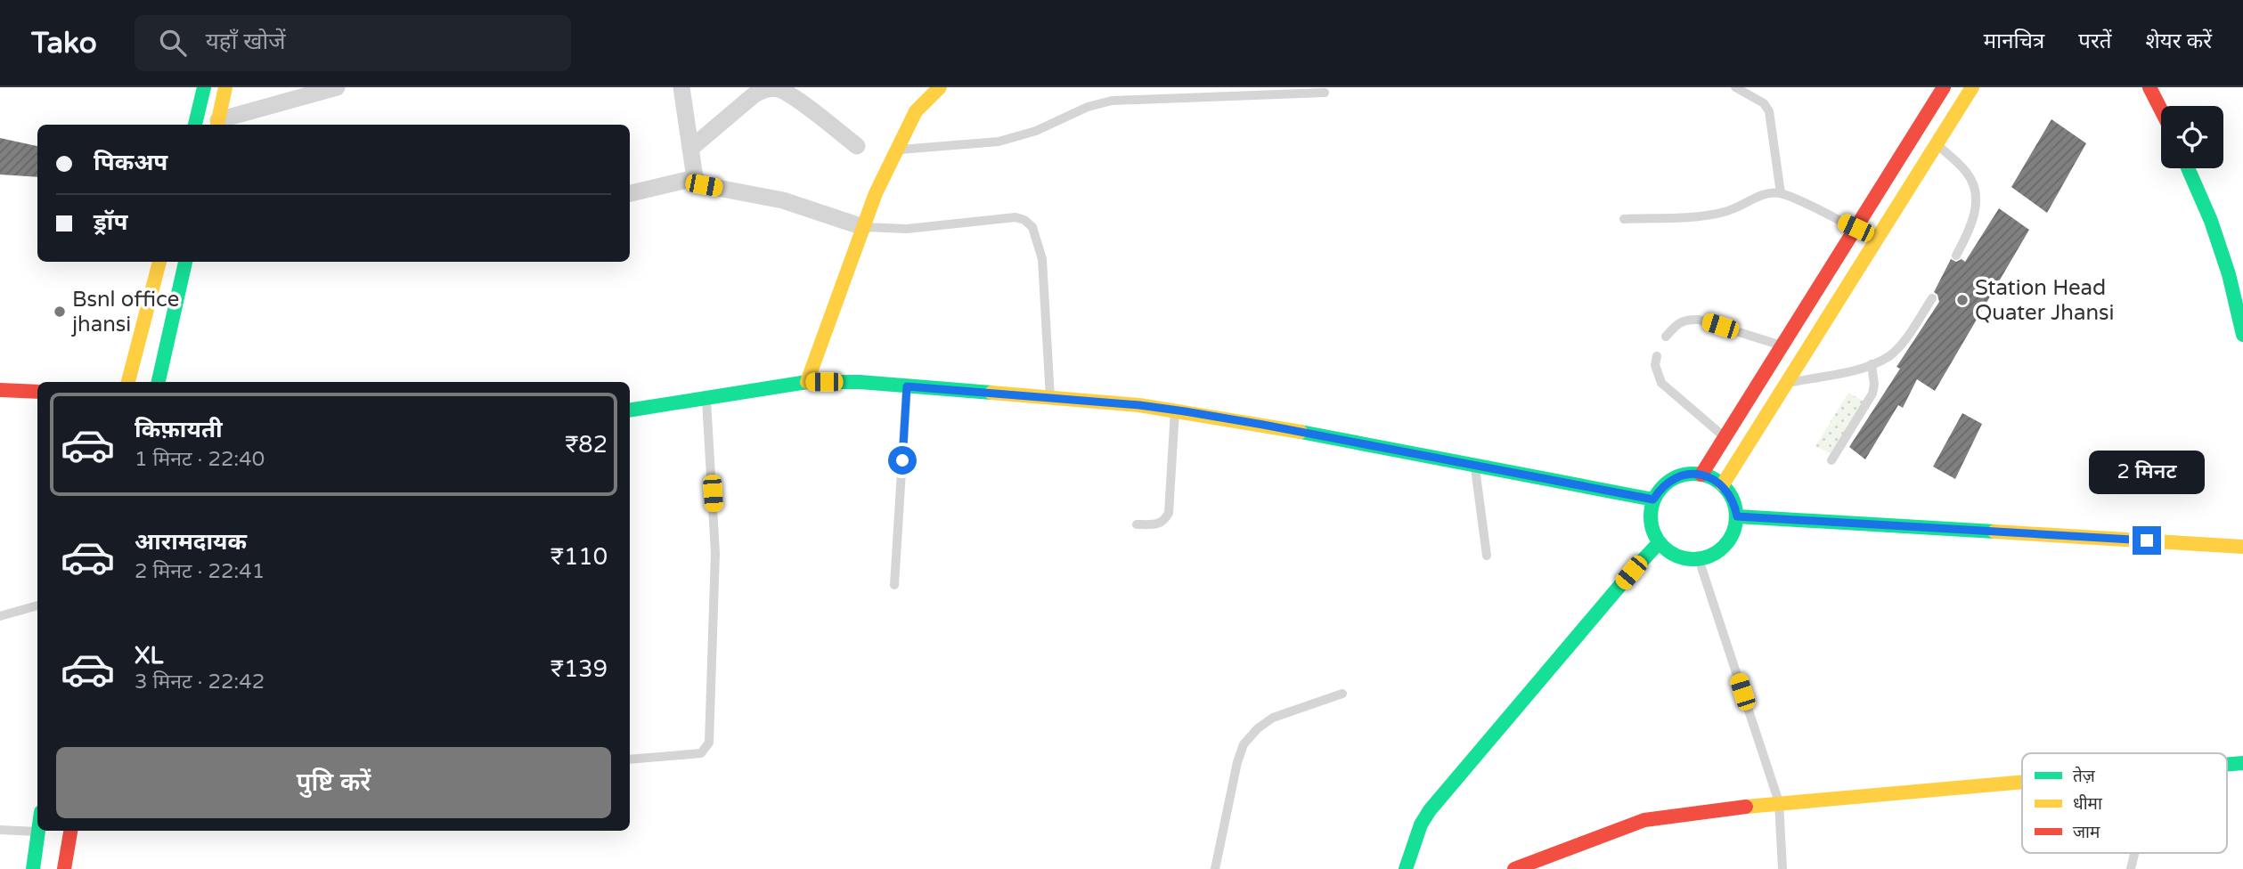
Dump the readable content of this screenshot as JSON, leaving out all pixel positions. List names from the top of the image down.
{
  "places": ["Station Head Quater Jhansi", "Bsnl office jhansi"],
  "legend": ["तेज़", "धीमा", "जाम"],
  "page": {
    "header": "Tako",
    "search": "यहाँ खोजें",
    "nav": ["मानचित्र", "परतें", "शेयर करें"],
    "banner": ["पिकअप", "ड्रॉप"],
    "list": [
      {
        "name": "किफ़ायती",
        "note": "1 मिनट · 22:40",
        "value": "₹82"
      },
      {
        "name": "आरामदायक",
        "note": "2 मिनट · 22:41",
        "value": "₹110"
      },
      {
        "name": "XL",
        "note": "3 मिनट · 22:42",
        "value": "₹139"
      }
    ],
    "bubble": "2 मिनट",
    "buttons": "पुष्टि करें"
  }
}
